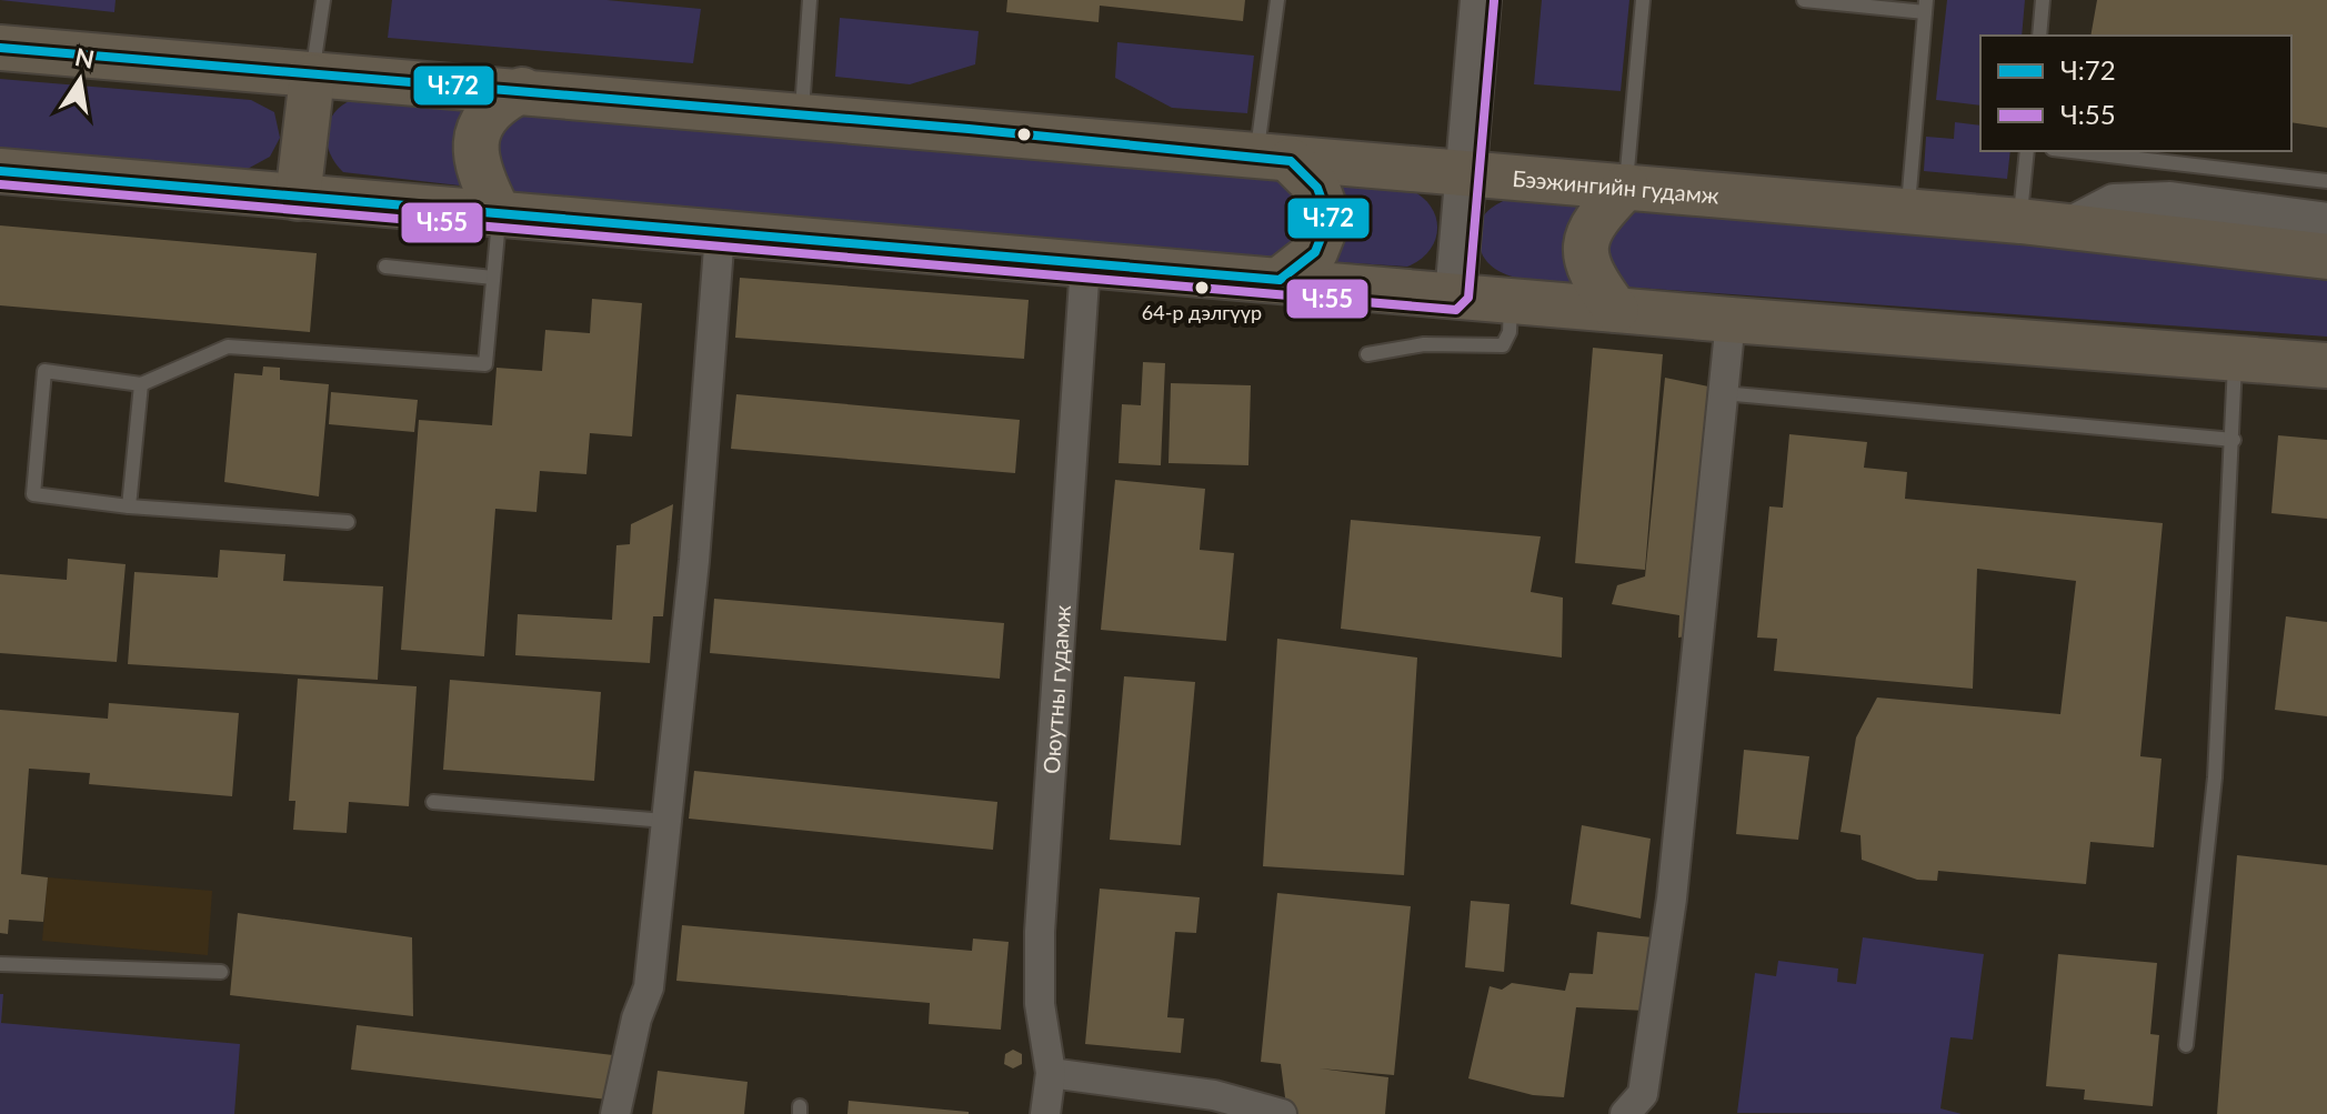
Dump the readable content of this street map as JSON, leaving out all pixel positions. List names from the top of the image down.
{
  "streets": {
    "main road": ["Бээжингийн гудамж"],
    "street": ["Оюутны гудамж"]
  },
  "places": ["64-р дэлгүүр"],
  "lines": ["transit line Ч:55", "transit line Ч:72"],
  "legend": ["Ч:72", "Ч:55"],
  "north": "top"
}
